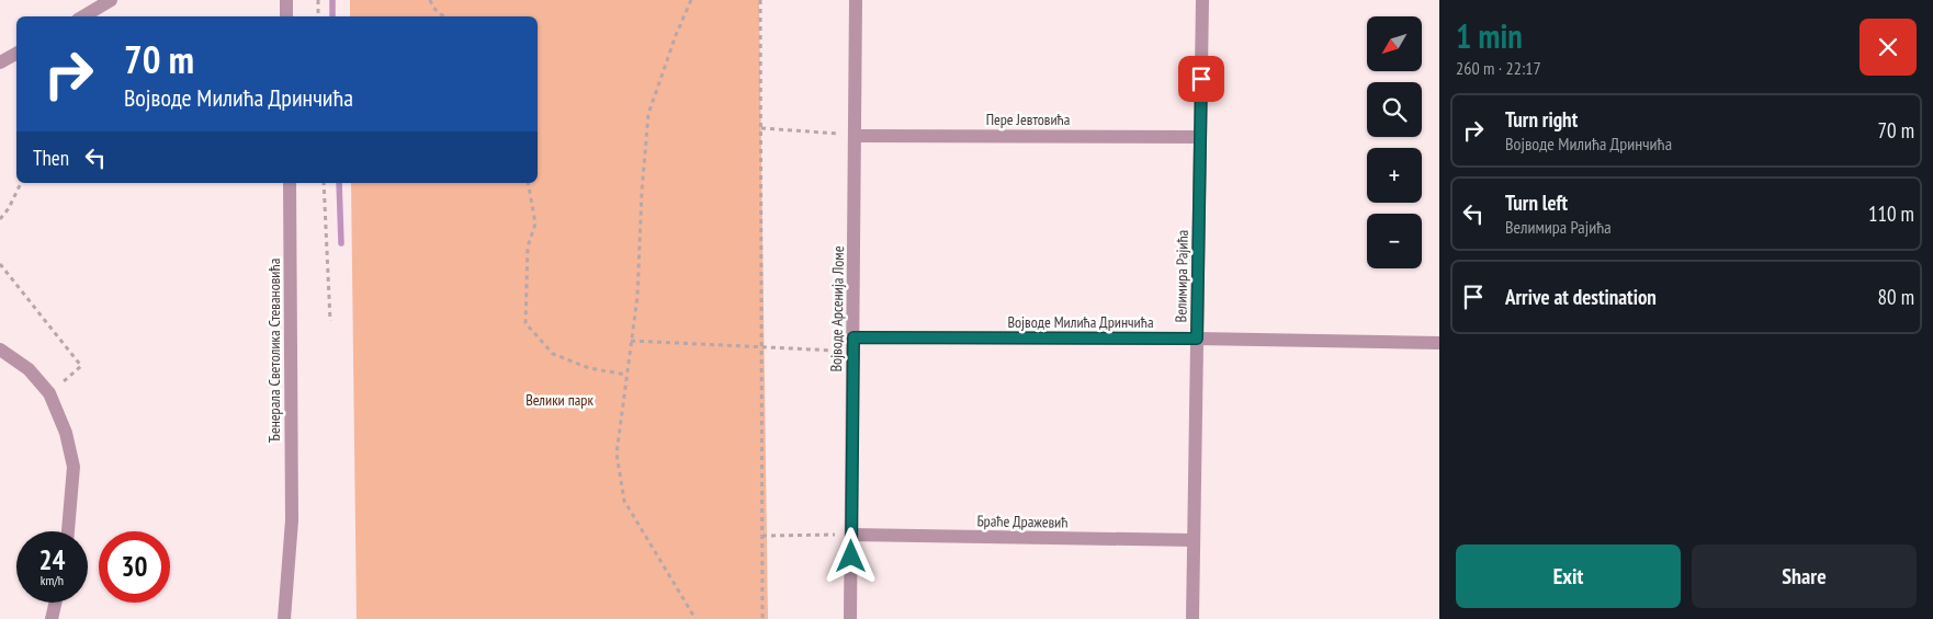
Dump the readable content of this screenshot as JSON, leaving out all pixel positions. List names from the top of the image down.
{
  "streets": {
    "street": [
      "Пере Јевтовића",
      "Велимира Рајића",
      "Војводе Арсенија Ломе",
      "Војводе Милића Дринчића",
      "Ђенерала Светолика Стевановића",
      "Браће Дражевић"
    ]
  },
  "crossings": [
    ["Пере Јевтовића", "Велимира Рајића"],
    ["Пере Јевтовића", "Војводе Арсенија Ломе"],
    ["Велимира Рајића", "Војводе Милића Дринчића"],
    ["Велимира Рајића", "Браће Дражевић"],
    ["Војводе Арсенија Ломе", "Војводе Милића Дринчића"],
    ["Војводе Арсенија Ломе", "Браће Дражевић"]
  ],
  "parks": ["Велики парк"],
  "north": "bottom left",
  "page": {
    "heading": ["1 min", "260 m · 22:17"],
    "map_buttons": ["+", "−"],
    "turn": ["70 m", "Војводе Милића Дринчића"],
    "list": [
      {
        "name": "Turn right",
        "note": "Војводе Милића Дринчића",
        "value": "70 m"
      },
      {
        "name": "Turn left",
        "note": "Велимира Рајића",
        "value": "110 m"
      },
      {
        "name": "Arrive at destination",
        "value": "80 m"
      }
    ],
    "then": "Then",
    "speed": "24 km/h",
    "limit": "30",
    "buttons": ["Exit", "Share"]
  }
}
